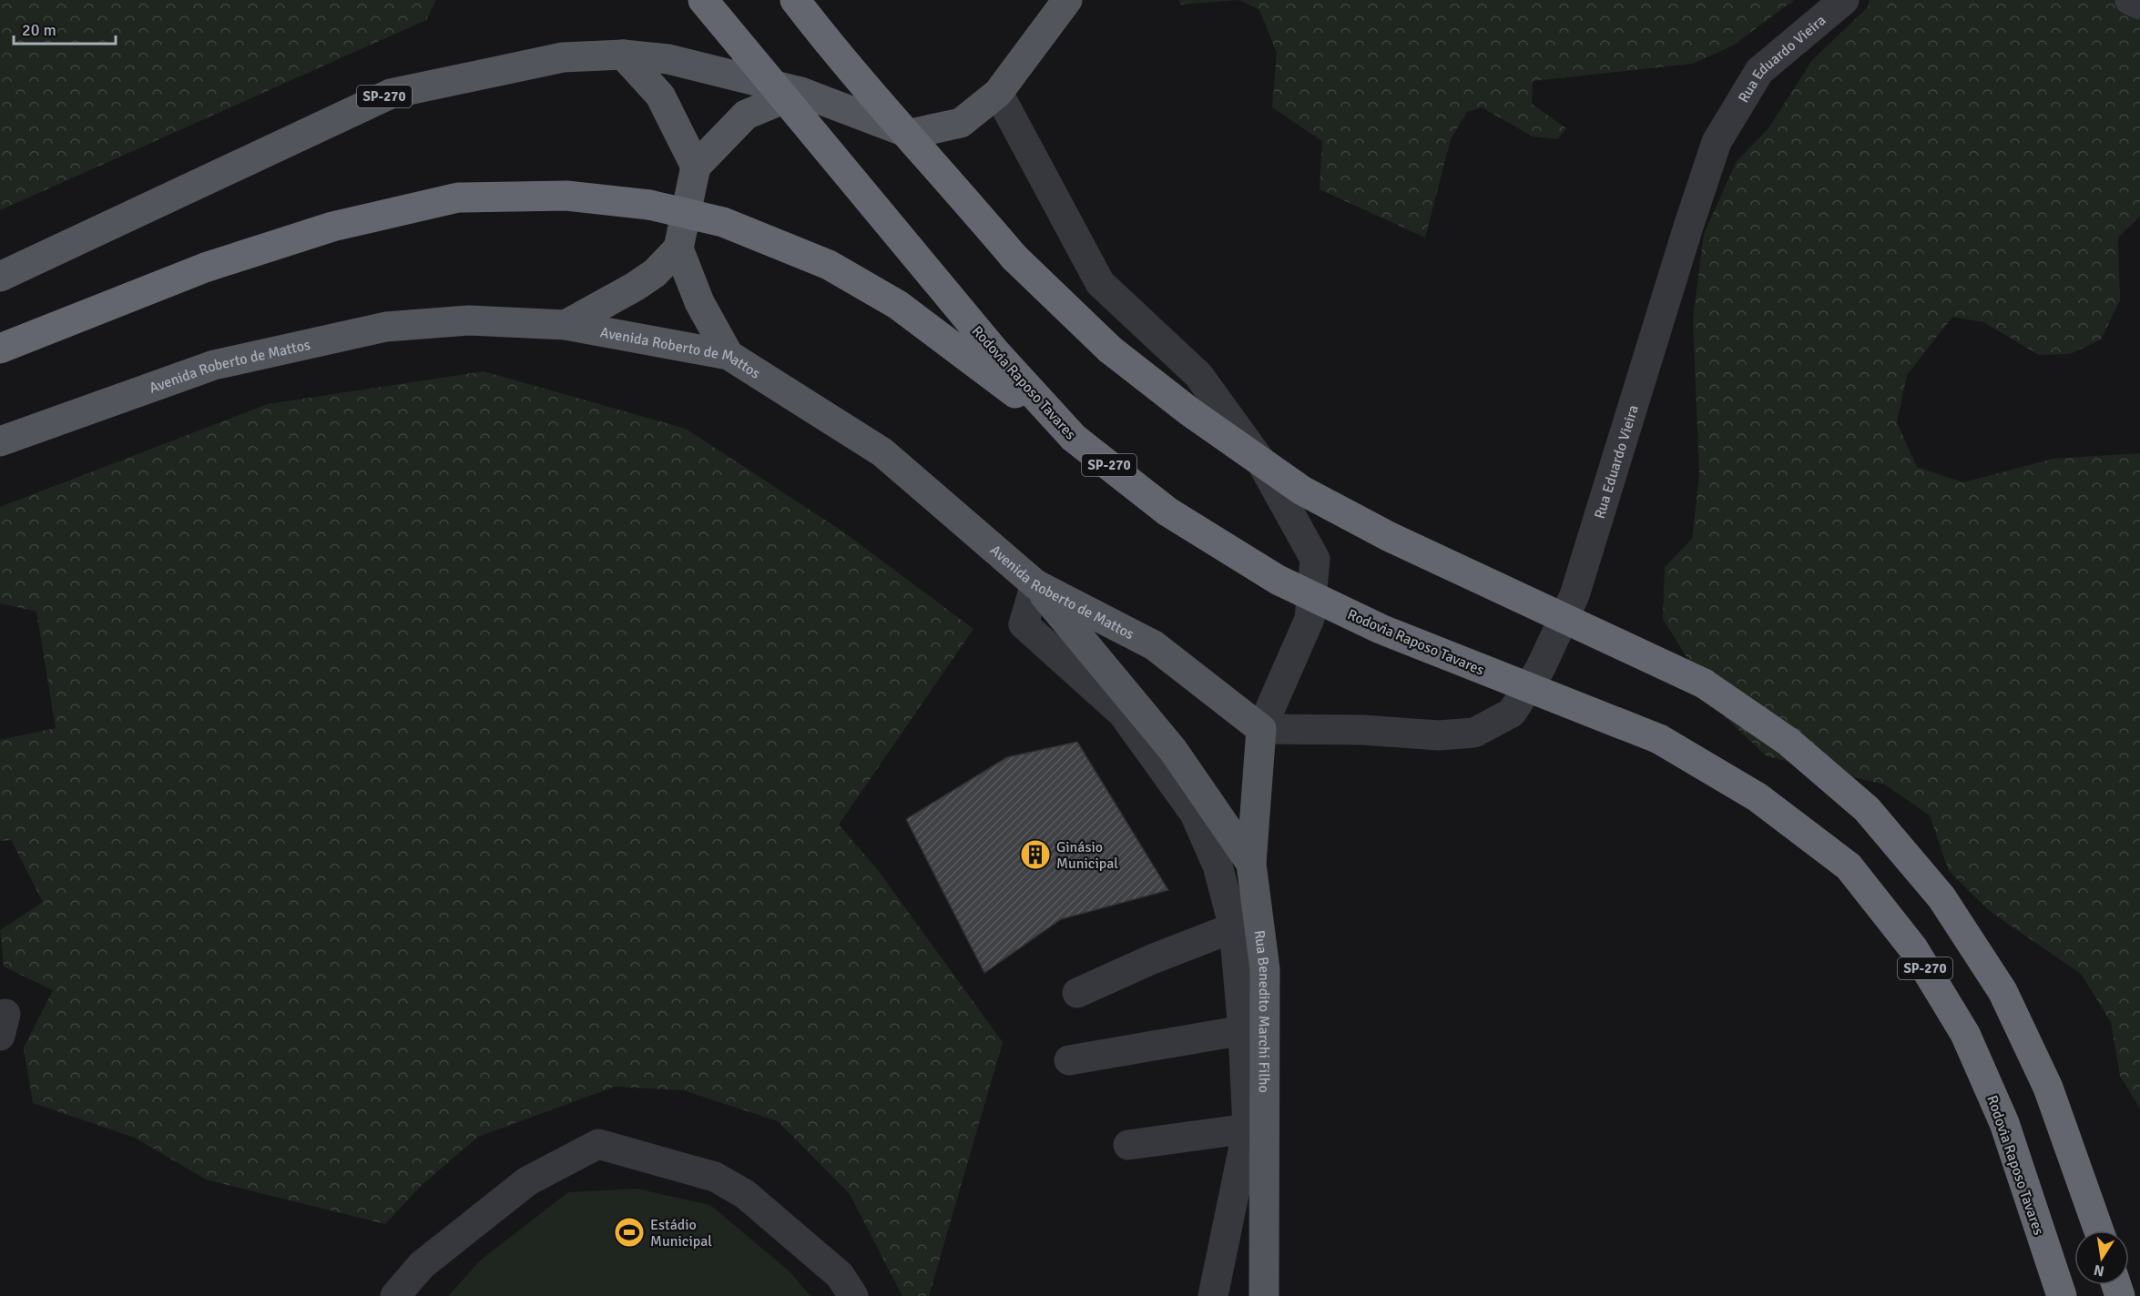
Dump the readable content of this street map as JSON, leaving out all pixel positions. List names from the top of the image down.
{
  "streets": {
    "highway": ["SP-270", "Rodovia Raposo Tavares"],
    "main road": ["Avenida Roberto de Mattos", "Rua Benedito Marchi Filho"],
    "street": ["Rua Eduardo Vieira"]
  },
  "crossings": [
    ["Rua Eduardo Vieira", "Avenida Roberto de Mattos"],
    ["Rua Eduardo Vieira", "Rua Benedito Marchi Filho"],
    ["Avenida Roberto de Mattos", "Rua Benedito Marchi Filho"]
  ],
  "places": {
    "building": ["Ginásio Municipal"],
    "sports": ["Estádio Municipal"]
  },
  "scale_bar": "20 m",
  "north": "bottom"
}
